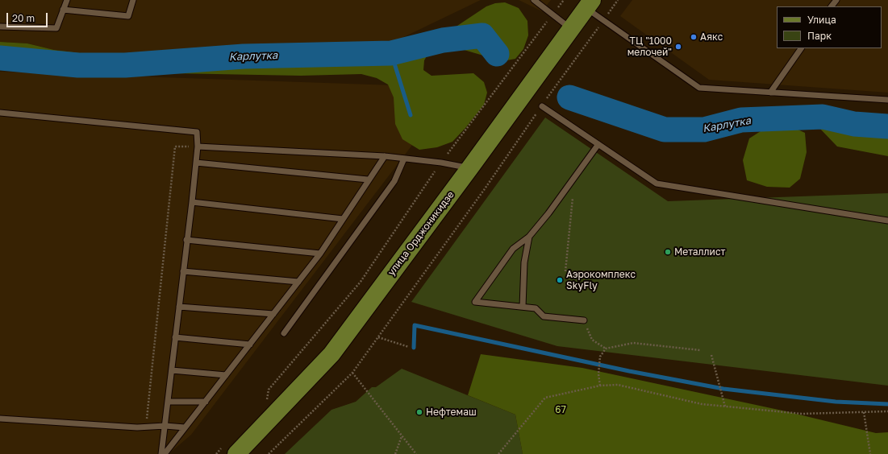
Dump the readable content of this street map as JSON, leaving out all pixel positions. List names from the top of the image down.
{
  "streets": {
    "main road": ["улица Орджоникидзе"]
  },
  "water": ["Карлутка"],
  "parks": ["67"],
  "places": [
    "Аякс",
    "ТЦ \"1000 мелочей\"",
    "Металлист",
    "Аэрокомплекс SkyFly",
    "Нефтемаш"
  ],
  "legend": ["Улица", "Парк"],
  "scale_bar": "20 m"
}
